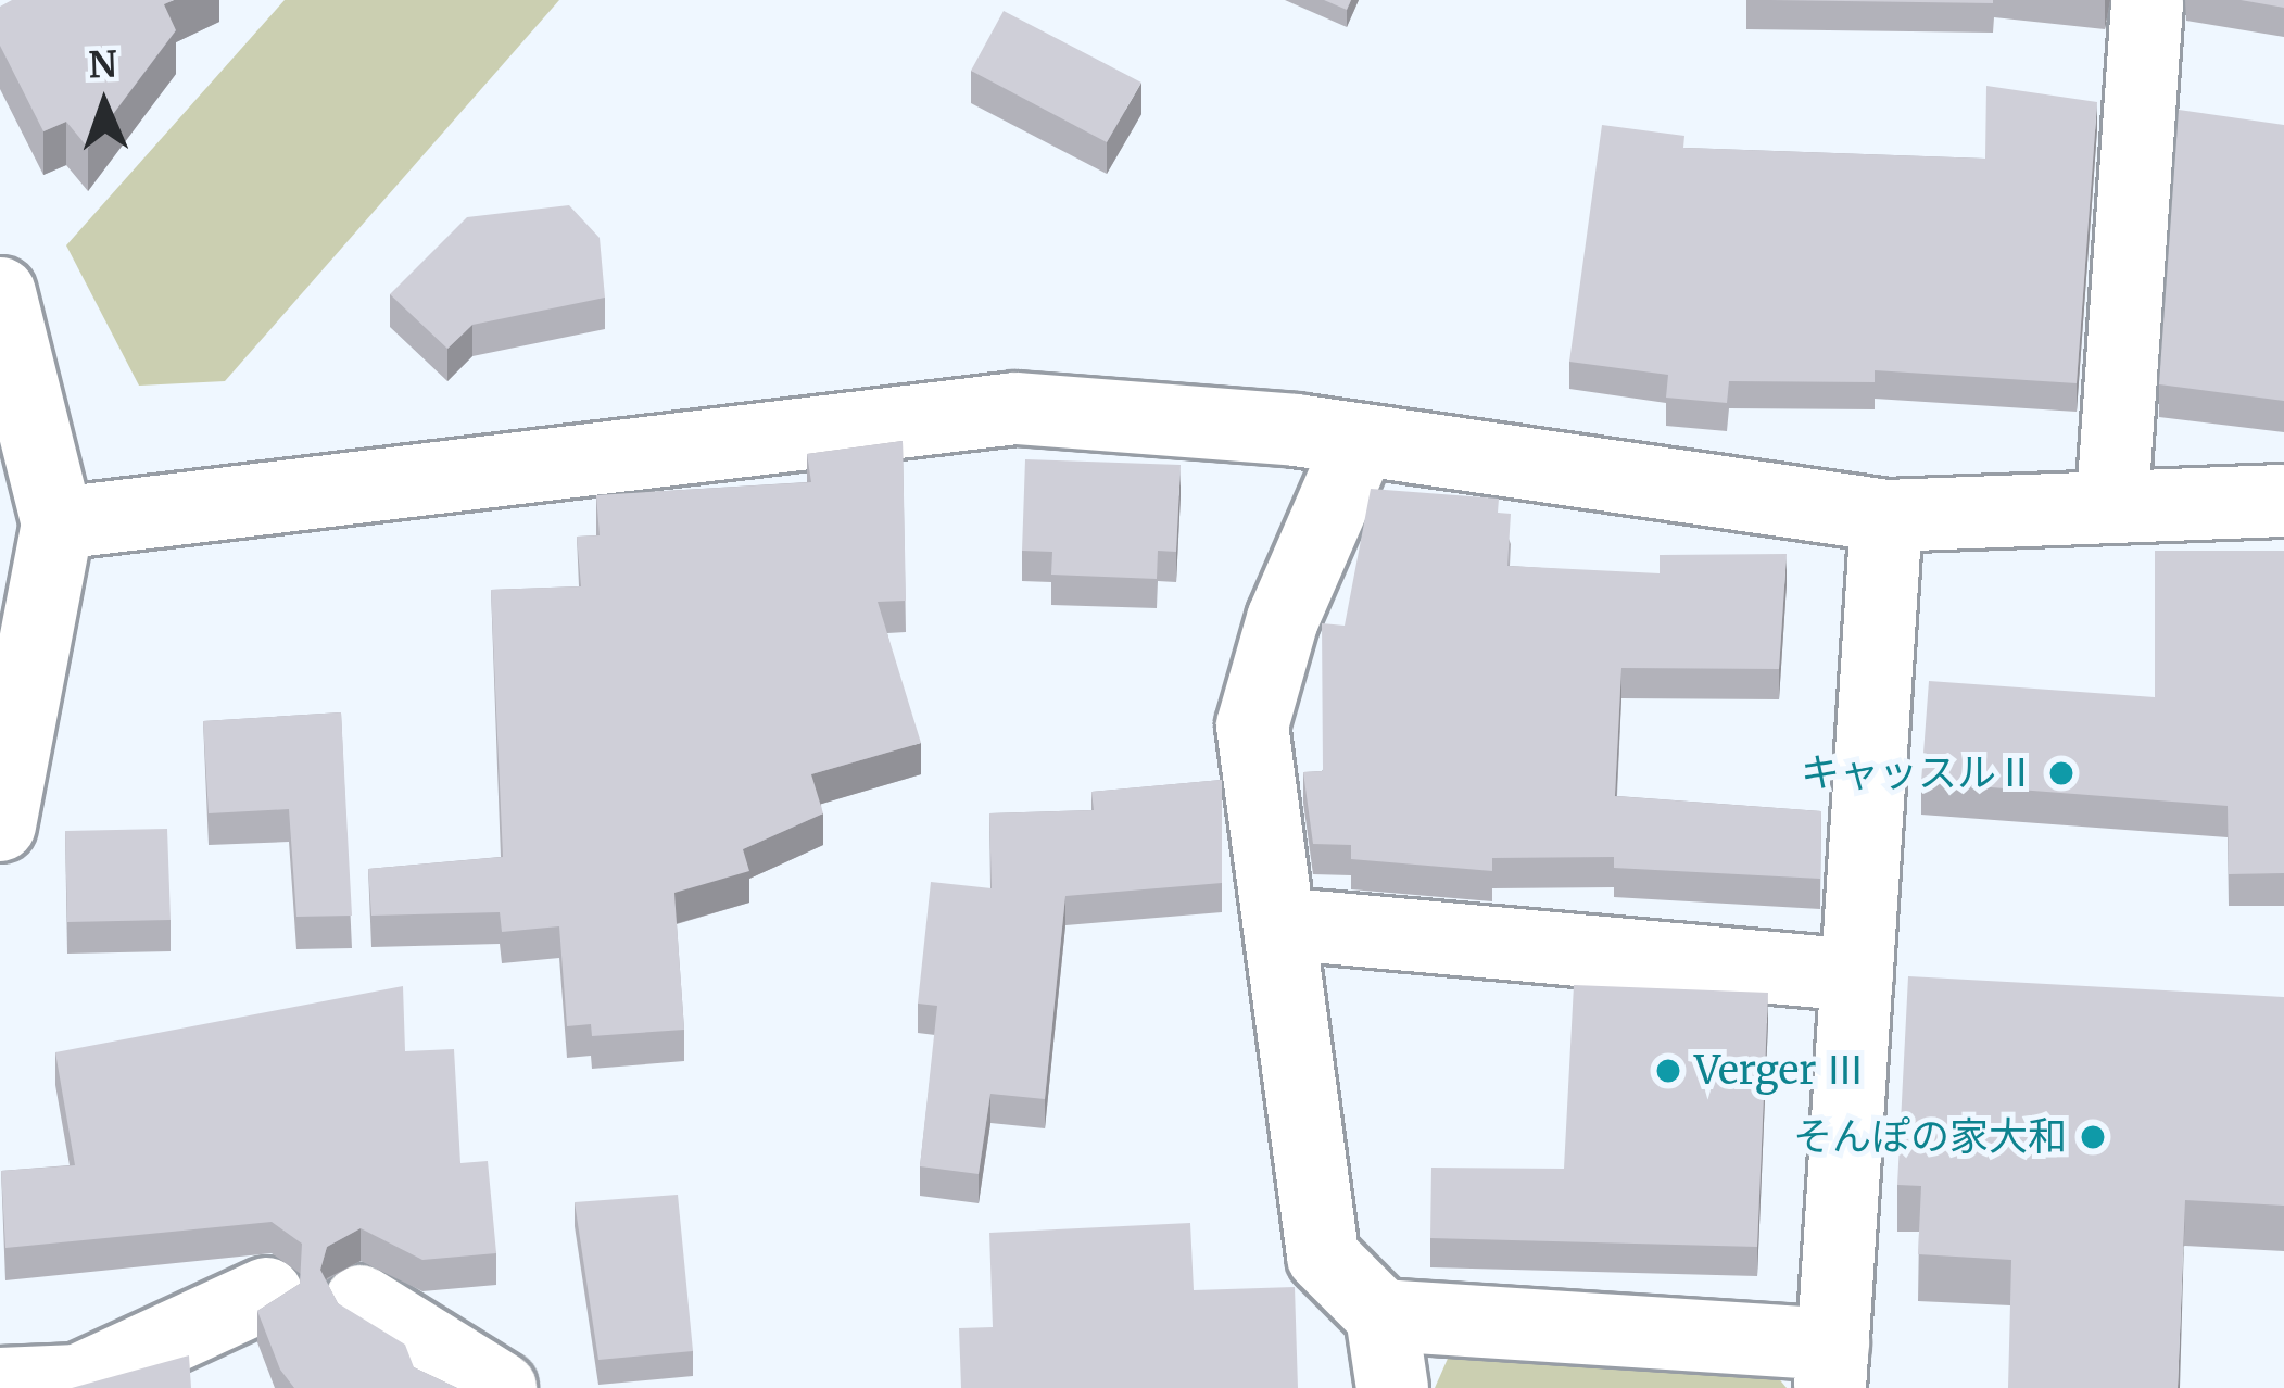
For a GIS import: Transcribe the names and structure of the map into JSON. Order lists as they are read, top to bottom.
{
  "places": ["キャッスルⅡ", "Verger Ⅲ", "そんぽの家大和"],
  "north": "top"
}
